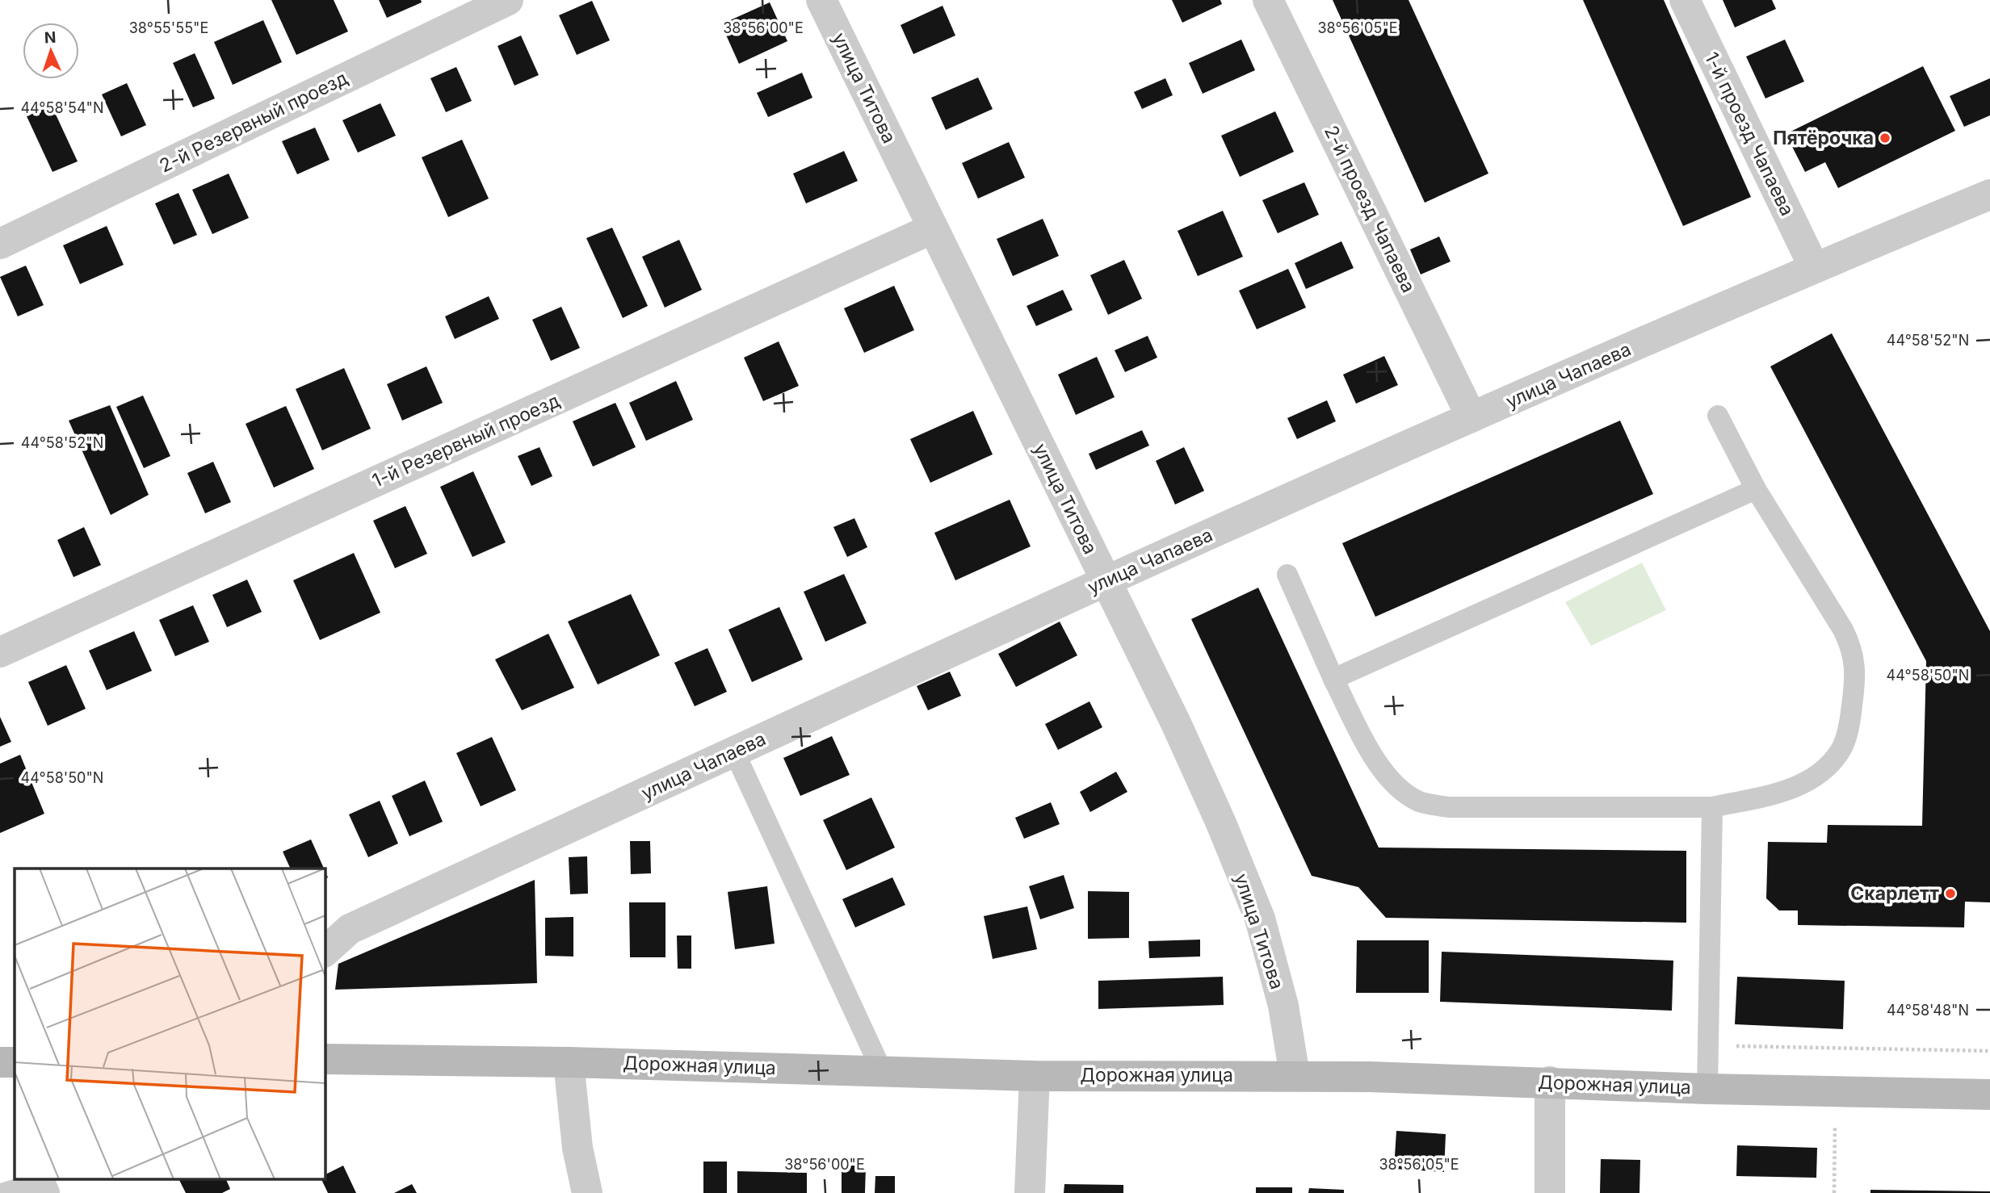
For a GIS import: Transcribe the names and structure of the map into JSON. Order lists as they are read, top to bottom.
{
  "streets": {
    "main road": ["Дорожная улица"],
    "street": [
      "улица Титова",
      "2-й Резервный проезд",
      "1-й проезд Чапаева",
      "2-й проезд Чапаева",
      "улица Чапаева",
      "1-й Резервный проезд"
    ]
  },
  "crossings": [
    ["улица Титова", "улица Чапаева"],
    ["улица Титова", "1-й Резервный проезд"],
    ["улица Титова", "Дорожная улица"],
    ["1-й проезд Чапаева", "улица Чапаева"],
    ["2-й проезд Чапаева", "улица Чапаева"]
  ],
  "places": ["Пятёрочка", "Скарлетт"],
  "north": "top",
  "coordinates": [
    "38°55'55\"E",
    "38°56'00\"E",
    "38°56'05\"E",
    "44°58'54\"N",
    "44°58'52\"N",
    "44°58'50\"N",
    "44°58'48\"N"
  ]
}
